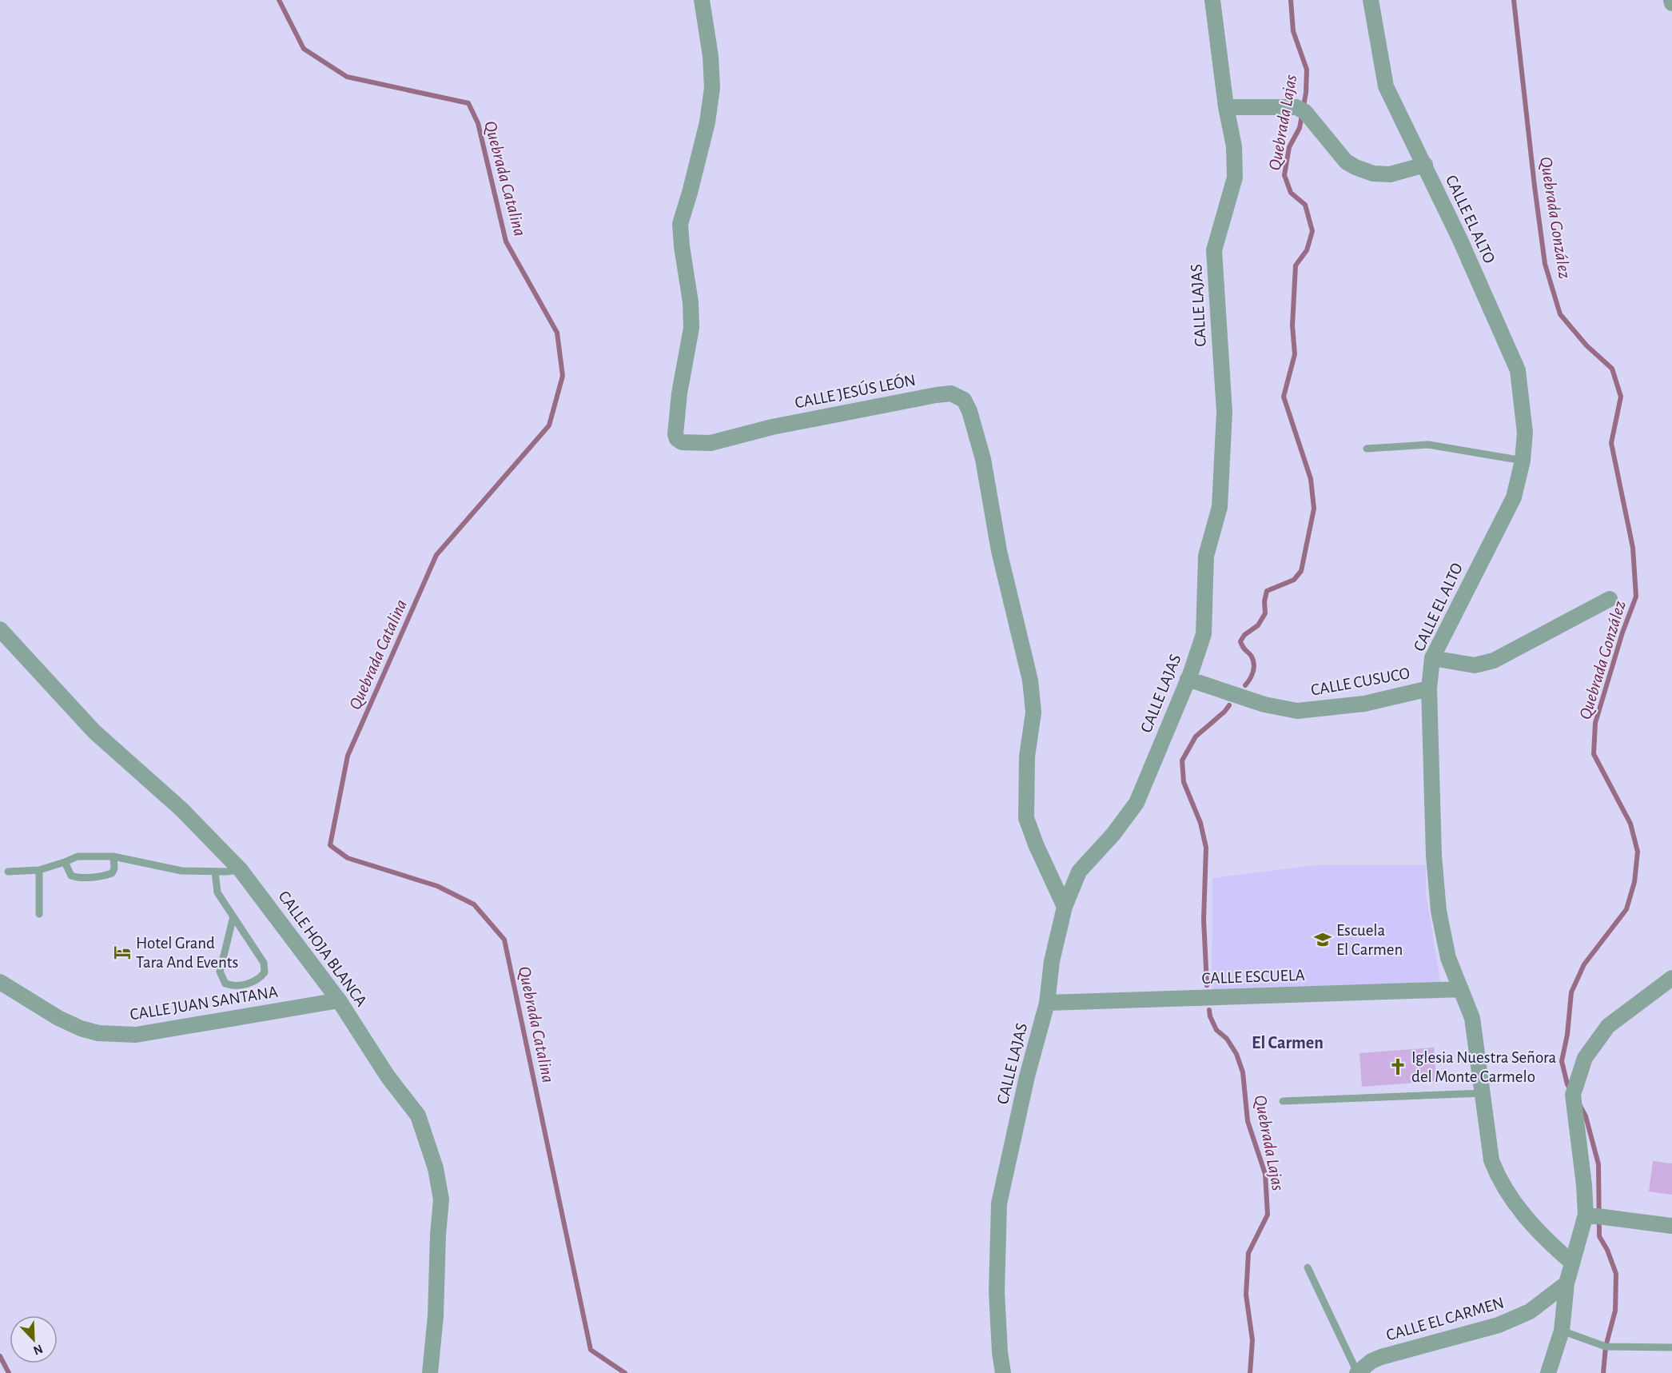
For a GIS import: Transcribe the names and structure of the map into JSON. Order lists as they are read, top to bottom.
{
  "streets": {
    "street": [
      "CALLE EL ALTO",
      "CALLE LAJAS",
      "CALLE JESÚS LEÓN",
      "CALLE CUSUCO",
      "CALLE HOJA BLANCA",
      "CALLE ESCUELA",
      "CALLE JUAN SANTANA",
      "CALLE EL CARMEN"
    ]
  },
  "crossings": [
    ["CALLE EL ALTO", "CALLE CUSUCO"],
    ["CALLE EL ALTO", "CALLE ESCUELA"],
    ["CALLE LAJAS", "CALLE JESÚS LEÓN"],
    ["CALLE LAJAS", "CALLE CUSUCO"],
    ["CALLE LAJAS", "CALLE ESCUELA"],
    ["CALLE HOJA BLANCA", "CALLE JUAN SANTANA"]
  ],
  "districts": ["El Carmen"],
  "water": ["Quebrada Lajas", "Quebrada Catalina", "Quebrada González"],
  "places": {
    "school or university": ["Escuela El Carmen"],
    "hotel": ["Hotel Grand Tara And Events"],
    "church": ["Iglesia Nuestra Señora del Monte Carmelo"]
  },
  "north": "bottom right"
}
